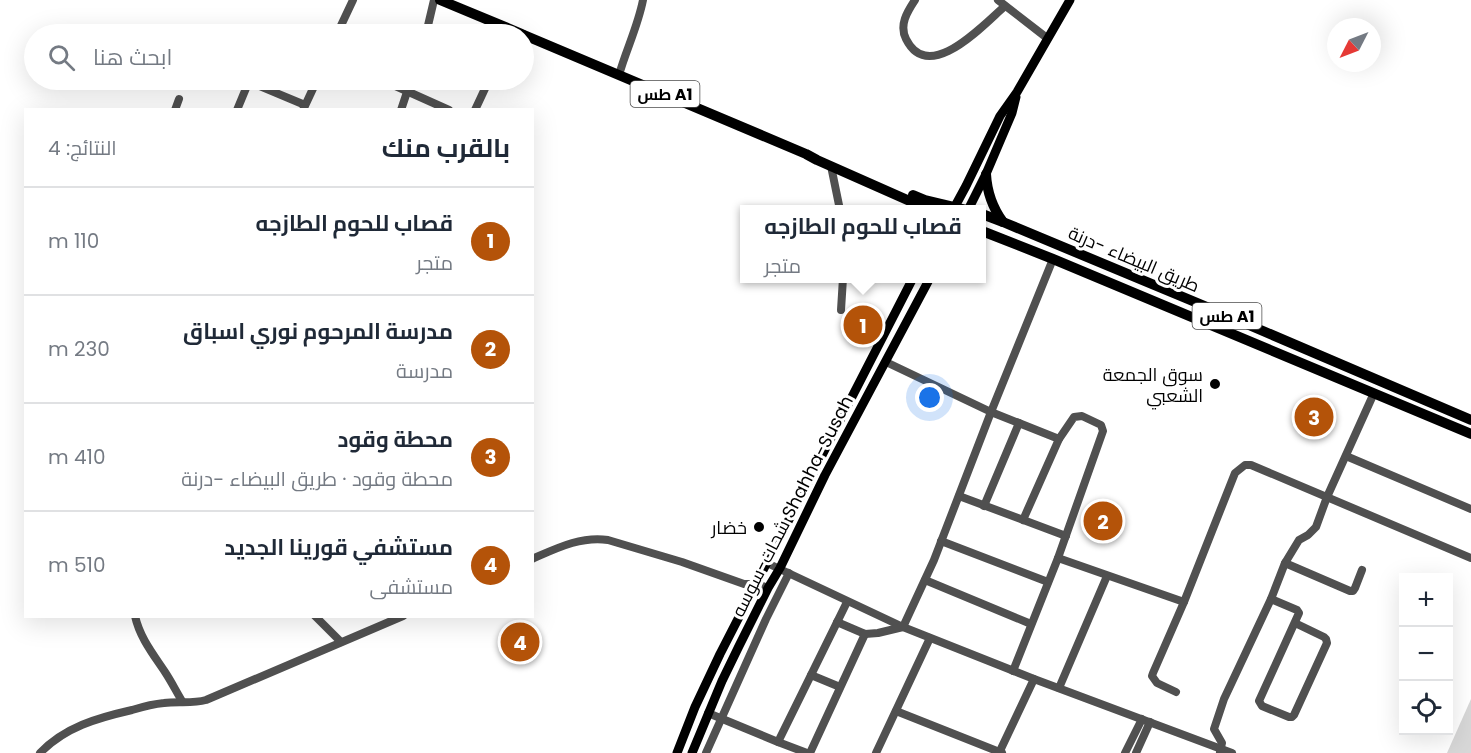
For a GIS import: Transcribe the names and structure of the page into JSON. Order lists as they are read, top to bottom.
{
  "streets": {
    "highway": ["طس A1", "طريق البيضاء -درنة"],
    "main road": ["شحات-سوسه Shahha-Susah"]
  },
  "places": ["سوق الجمعة الشعبي", "خضار"],
  "north": "bottom left",
  "page": {
    "search": "ابحث هنا",
    "heading": ["بالقرب منك", "النتائج: 4"],
    "list": [
      {
        "mark": "1",
        "name": "قصاب للحوم الطازجه",
        "note": "متجر",
        "value": "110 m"
      },
      {
        "mark": "2",
        "name": "مدرسة المرحوم نوري اسباق",
        "note": "مدرسة",
        "value": "230 m"
      },
      {
        "mark": "3",
        "name": "محطة وقود",
        "note": "محطة وقود · طريق البيضاء -درنة",
        "value": "410 m"
      },
      {
        "mark": "4",
        "name": "مستشفي قورينا الجديد",
        "note": "مستشفى",
        "value": "510 m"
      }
    ],
    "popup": ["قصاب للحوم الطازجه", "متجر"],
    "pins": [
      "1",
      "3",
      "2",
      "4"
    ],
    "map_buttons": ["+", "−"]
  }
}
